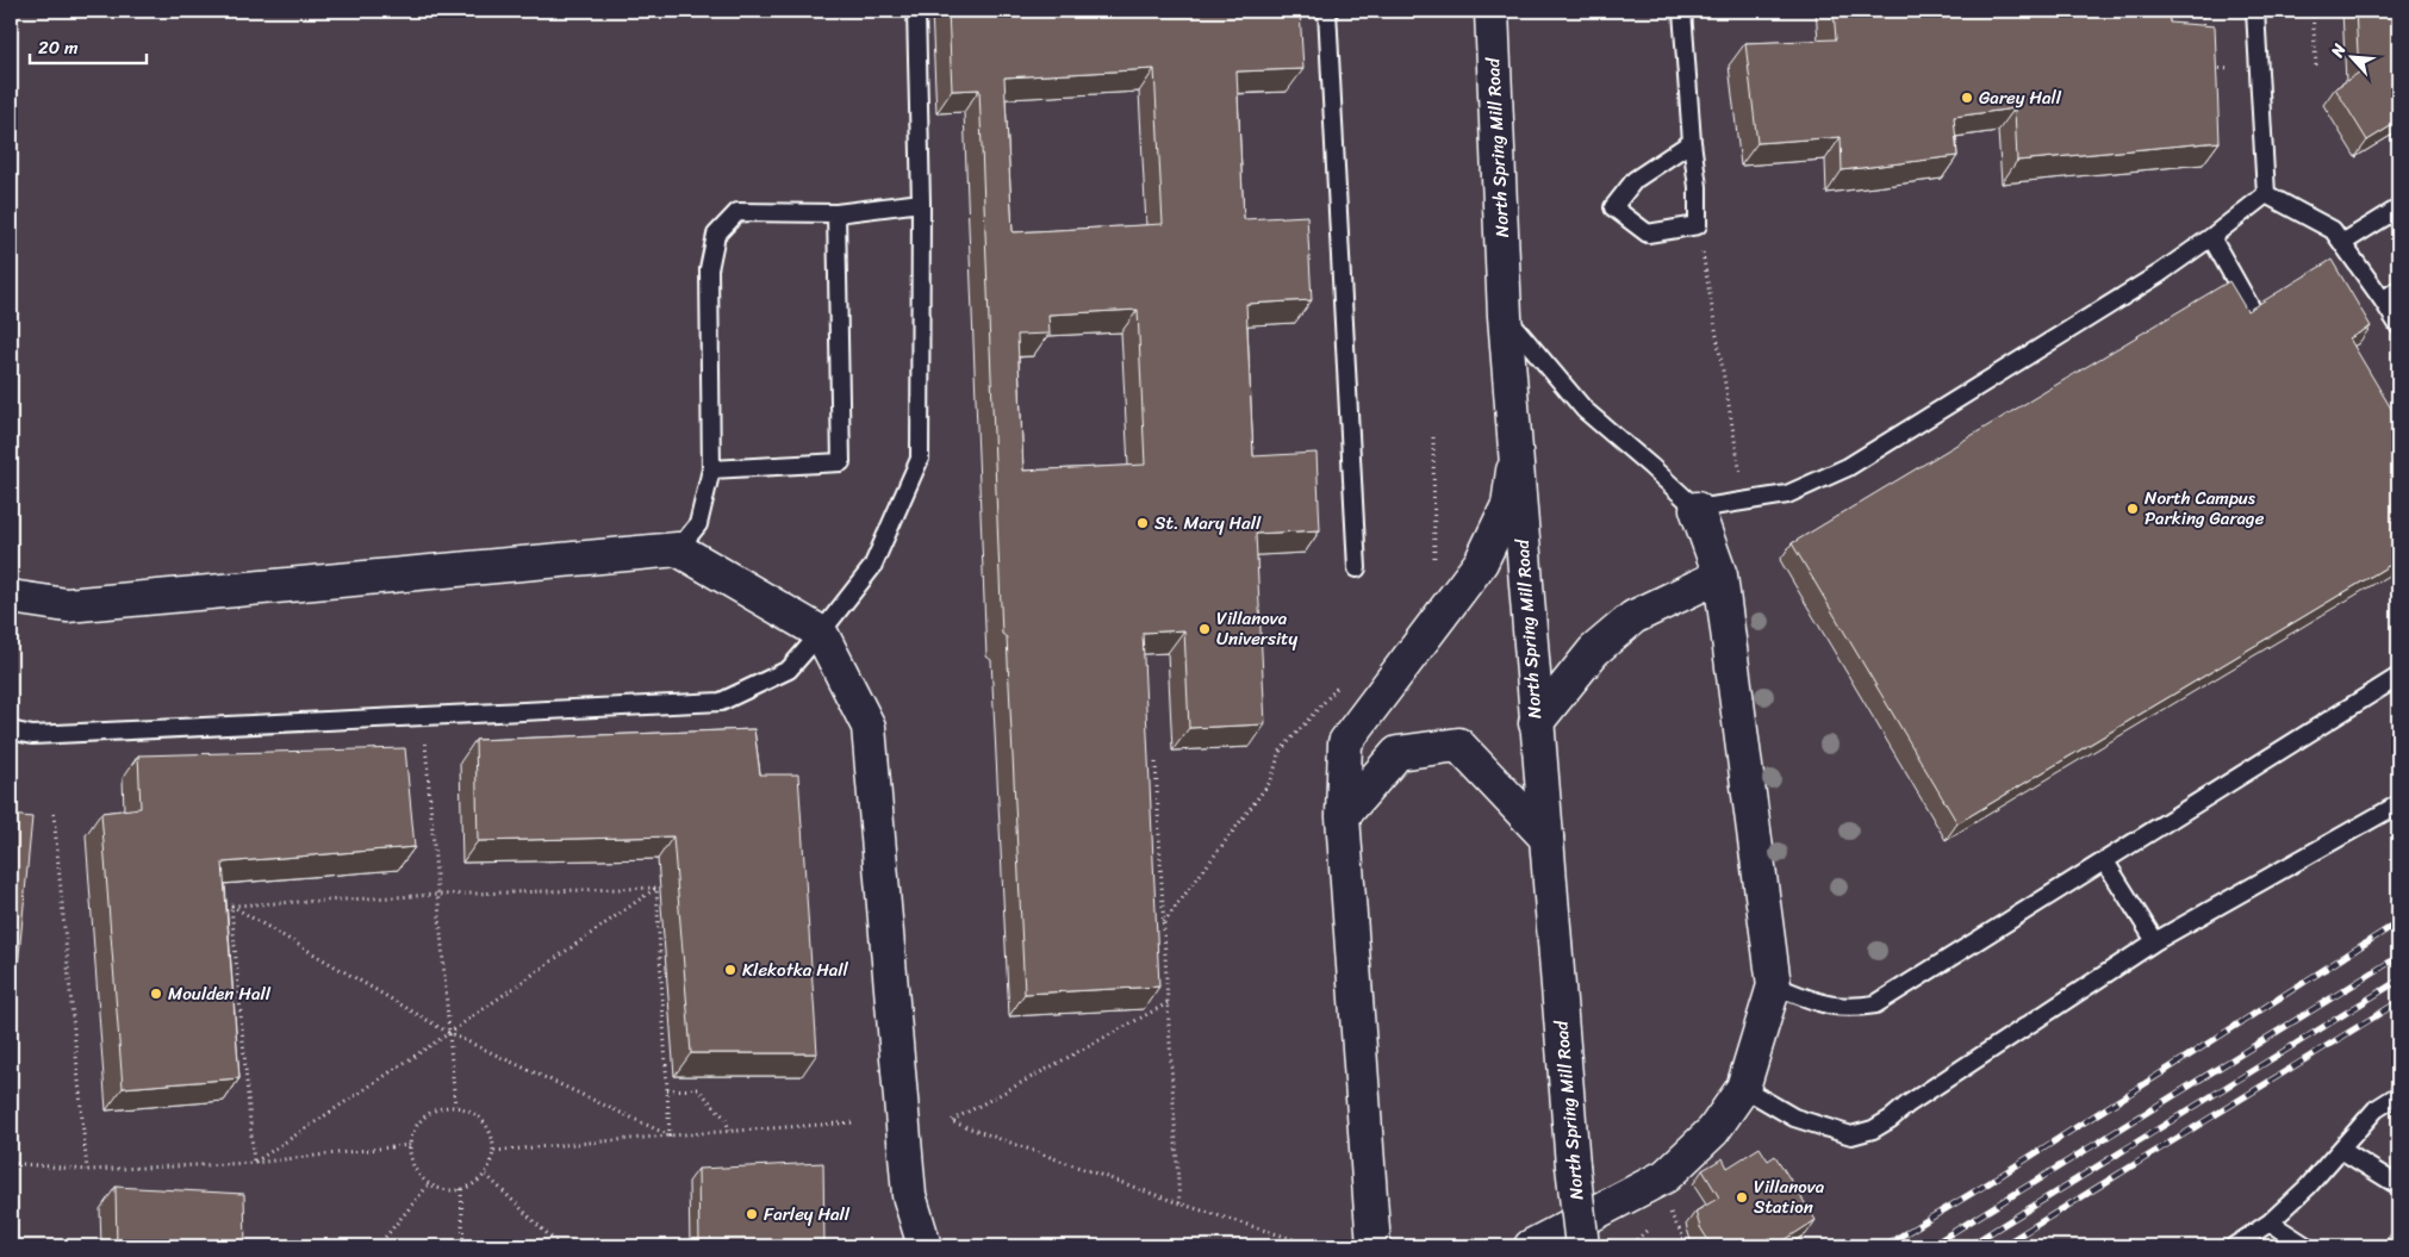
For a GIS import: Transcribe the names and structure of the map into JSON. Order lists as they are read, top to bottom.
{
  "streets": {
    "street": ["North Spring Mill Road"]
  },
  "places": [
    "Garey Hall",
    "North Campus Parking Garage",
    "St. Mary Hall",
    "Villanova University",
    "Klekotka Hall",
    "Moulden Hall",
    "Villanova Station",
    "Farley Hall"
  ],
  "scale_bar": "20 m",
  "north": "top left"
}
